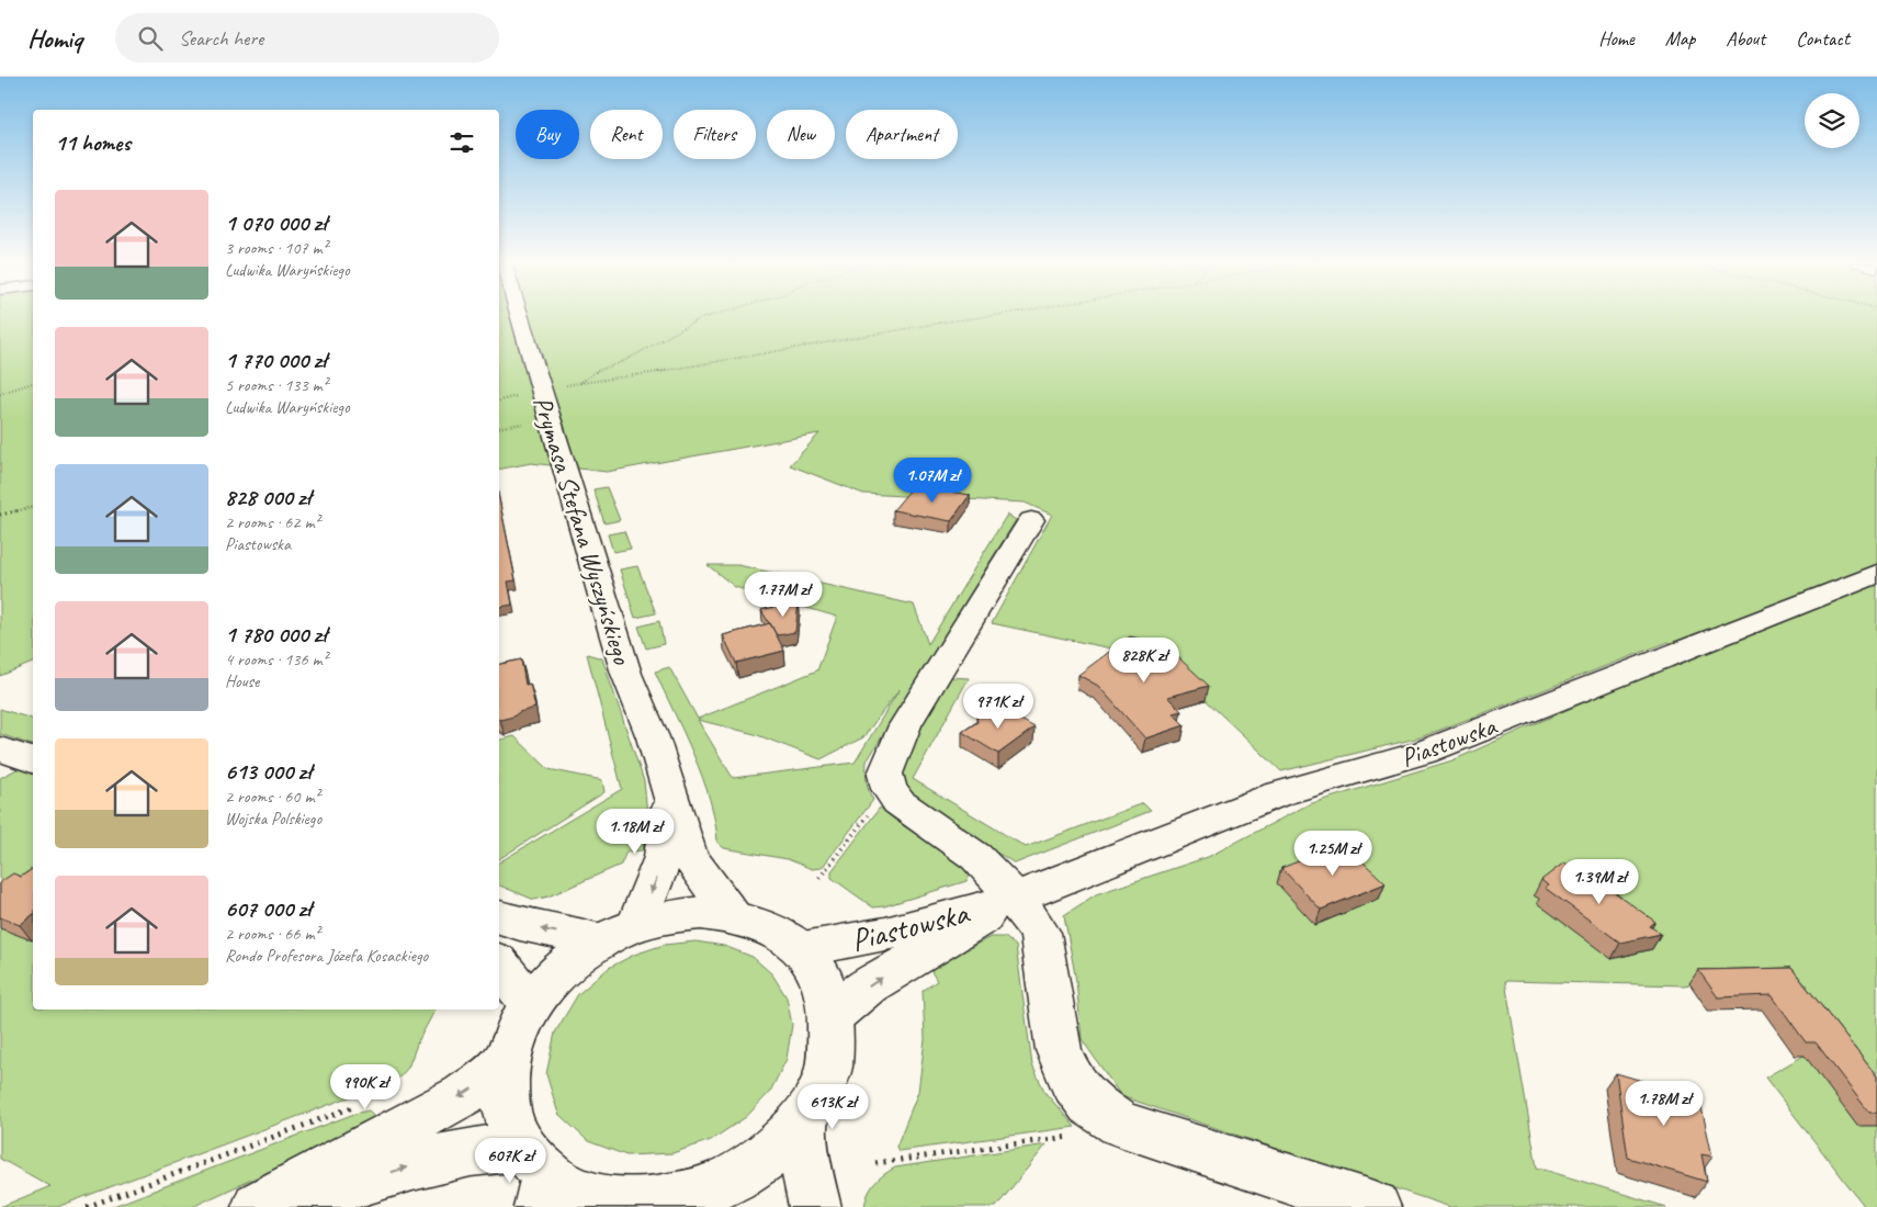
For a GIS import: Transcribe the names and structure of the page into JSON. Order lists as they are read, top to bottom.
{
  "streets": {
    "street": ["Prymasa Stefana Wyszyńskiego", "Piastowska"]
  },
  "page": {
    "header": "Homiq",
    "search": "Search here",
    "nav": [
      "Home",
      "Map",
      "About",
      "Contact"
    ],
    "chip": [
      "Buy",
      "Rent",
      "Filters",
      "New",
      "Apartment"
    ],
    "heading": "11 homes",
    "list": [
      {
        "name": "1 070 000 zł",
        "note": "3 rooms · 107 m² · Ludwika Waryńskiego"
      },
      {
        "name": "1 770 000 zł",
        "note": "5 rooms · 133 m² · Ludwika Waryńskiego"
      },
      {
        "name": "828 000 zł",
        "note": "2 rooms · 62 m² · Piastowska"
      },
      {
        "name": "1 780 000 zł",
        "note": "4 rooms · 136 m² · House"
      },
      {
        "name": "613 000 zł",
        "note": "2 rooms · 60 m² · Wojska Polskiego"
      },
      {
        "name": "607 000 zł",
        "note": "2 rooms · 66 m² · Rondo Profesora Józefa Kosackiego"
      }
    ],
    "price": [
      "1.07M zł",
      "1.77M zł",
      "828K zł",
      "971K zł",
      "1.18M zł",
      "1.25M zł",
      "1.39M zł",
      "990K zł",
      "1.78M zł",
      "613K zł",
      "607K zł"
    ]
  }
}
